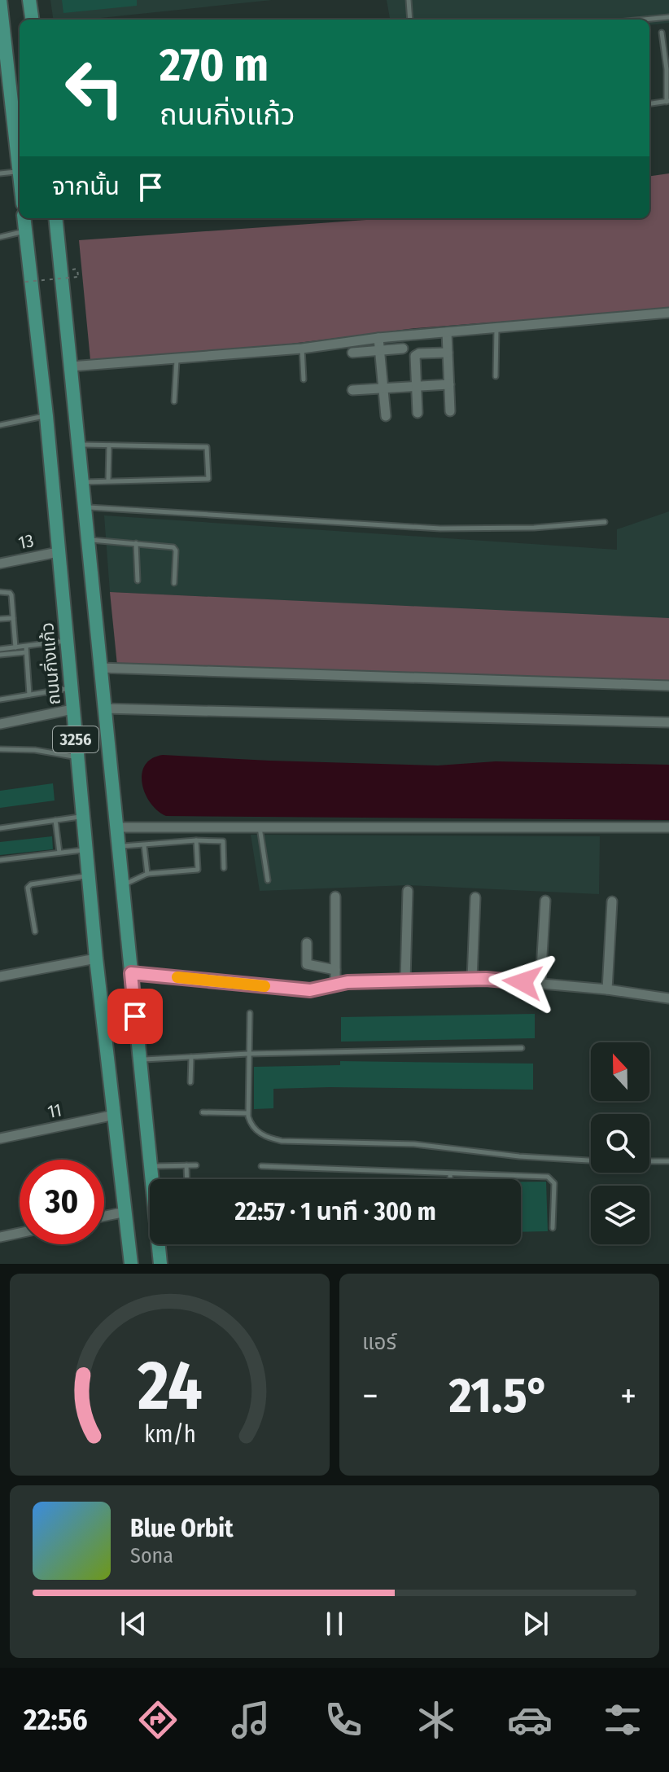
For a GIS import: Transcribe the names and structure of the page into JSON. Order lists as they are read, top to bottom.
{
  "streets": {
    "main road": ["ถนนกิ่งแก้ว", "3256"],
    "street": ["13", "11"]
  },
  "crossings": [
    ["13", "ถนนกิ่งแก้ว"],
    ["ถนนกิ่งแก้ว", "11"]
  ],
  "north": "top",
  "page": {
    "turn": ["270 m", "ถนนกิ่งแก้ว"],
    "then": "จากนั้น",
    "limit": "30",
    "trip": "22:57 · 1 นาที · 300 m",
    "tile": "แอร์",
    "heat": ["−", "21.5°", "+"],
    "song": ["Blue Orbit", "Sona"],
    "tabs": "22:56",
    "gauge": ["24", "km/h"]
  }
}
